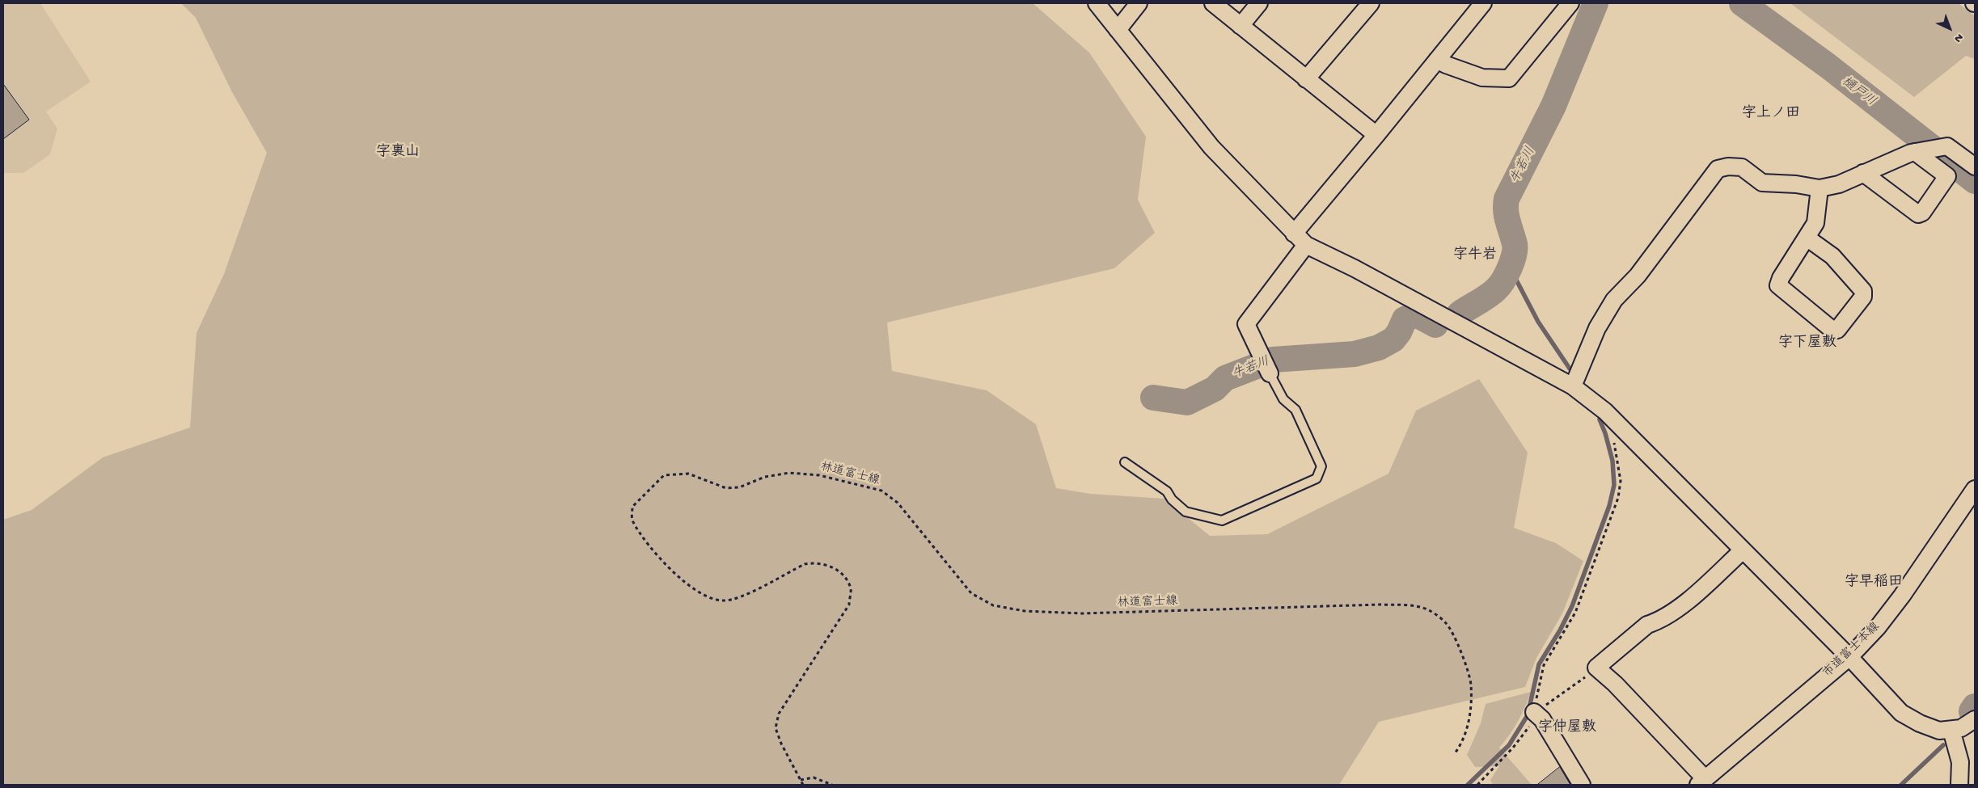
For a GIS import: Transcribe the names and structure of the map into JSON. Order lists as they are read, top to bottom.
{
  "streets": {
    "street": ["市道富士本線"],
    "path": ["林道富士線"]
  },
  "districts": [
    "字上ノ田",
    "字裏山",
    "字牛岩",
    "字下屋敷",
    "字早稲田",
    "字仲屋敷"
  ],
  "water": ["樋戸川", "牛若川"],
  "north": "bottom right"
}
